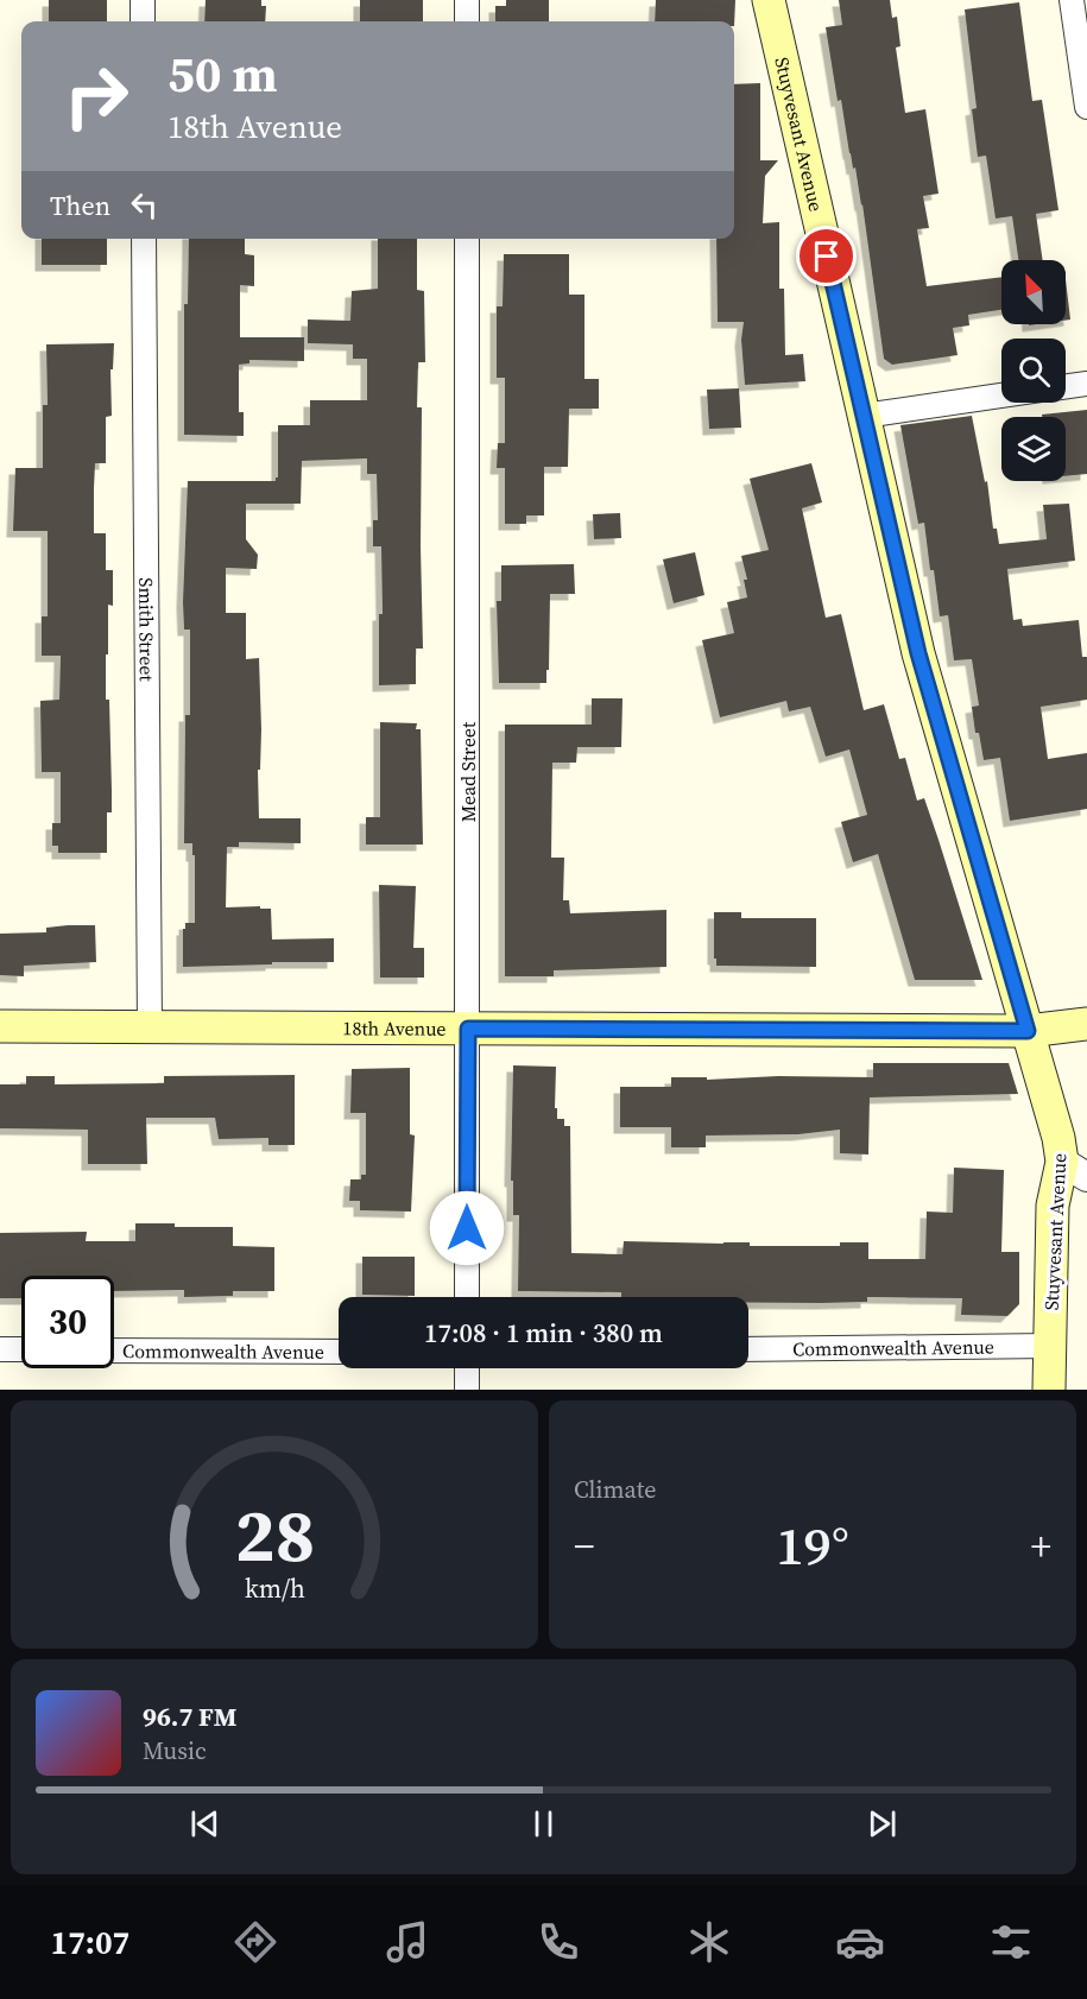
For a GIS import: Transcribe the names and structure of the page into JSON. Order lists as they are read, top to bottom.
{
  "streets": {
    "main road": ["Stuyvesant Avenue", "18th Avenue"],
    "street": ["Smith Street", "Mead Street", "Commonwealth Avenue"]
  },
  "crossings": [
    ["Stuyvesant Avenue", "18th Avenue"],
    ["Stuyvesant Avenue", "Commonwealth Avenue"],
    ["Smith Street", "18th Avenue"],
    ["Mead Street", "18th Avenue"]
  ],
  "north": "top left",
  "page": {
    "turn": ["50 m", "18th Avenue"],
    "then": "Then",
    "limit": "30",
    "trip": "17:08 · 1 min · 380 m",
    "tile": "Climate",
    "heat": ["−", "19°", "+"],
    "song": ["96.7 FM", "Music"],
    "tabs": "17:07",
    "gauge": ["28", "km/h"]
  }
}
